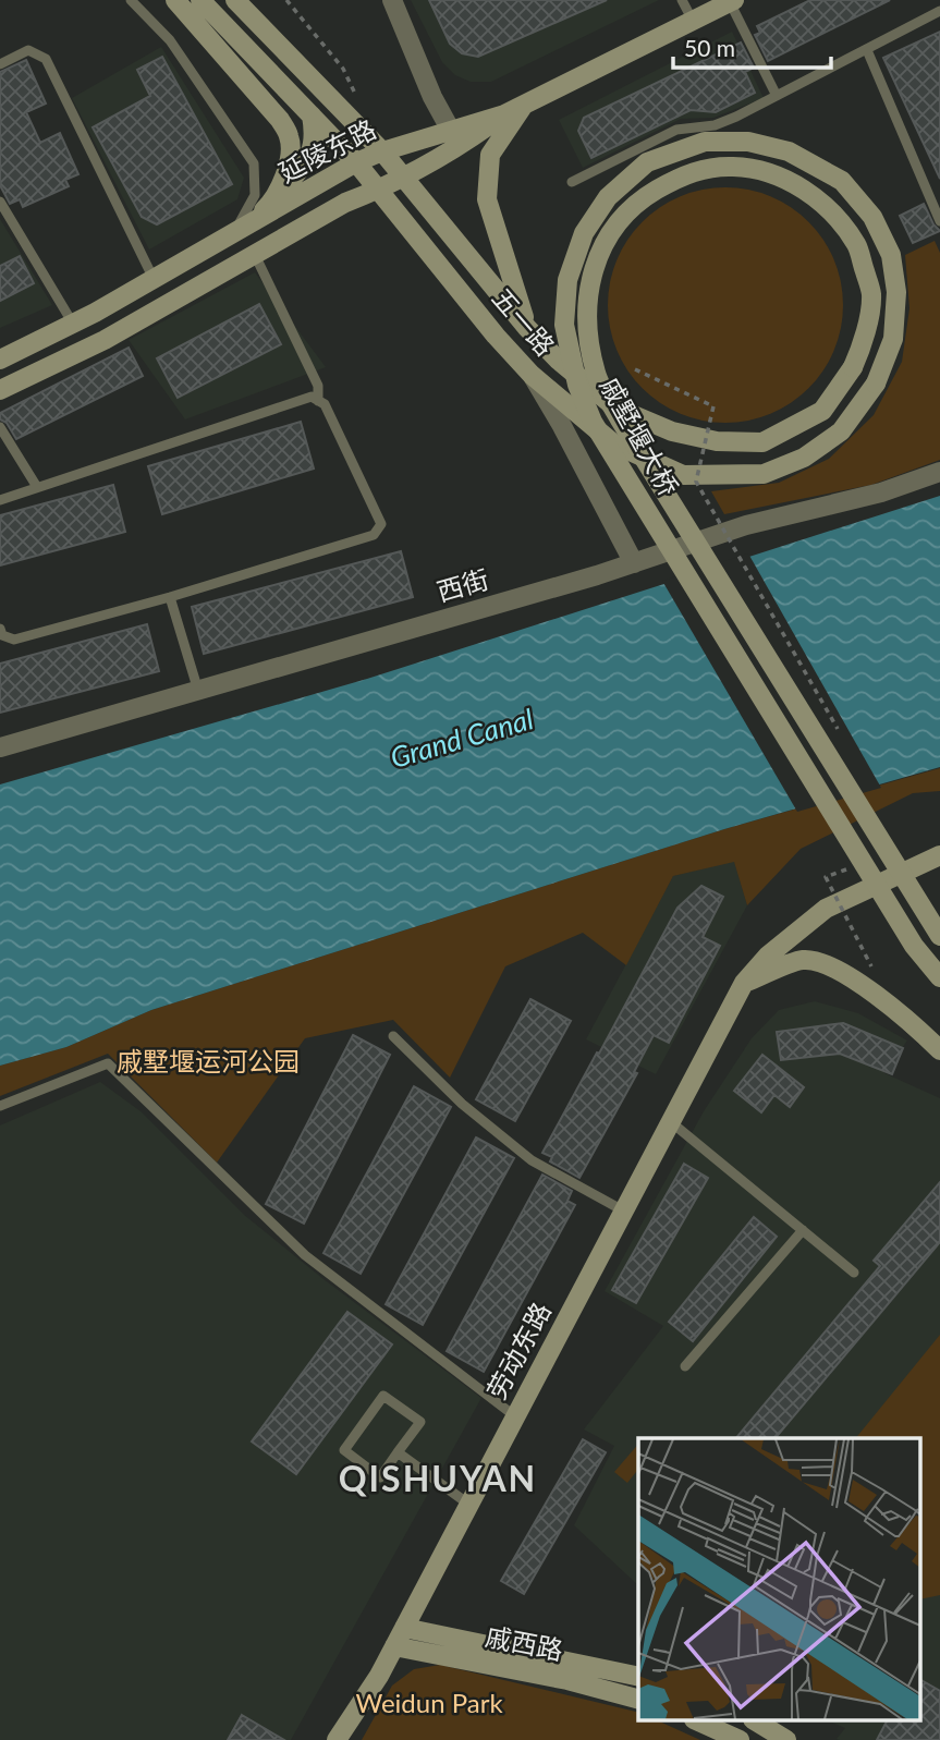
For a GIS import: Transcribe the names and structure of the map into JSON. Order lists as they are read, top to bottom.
{
  "streets": {
    "main road": [
      "延陵东路",
      "五一路",
      "戚墅堰大桥",
      "劳动东路",
      "戚西路"
    ],
    "street": ["西街"]
  },
  "crossings": [
    ["延陵东路", "五一路"],
    ["五一路", "戚墅堰大桥"],
    ["劳动东路", "戚西路"]
  ],
  "districts": ["QISHUYAN"],
  "water": ["Grand Canal"],
  "parks": ["戚墅堰运河公园", "Weidun Park"],
  "scale_bar": "50 m"
}
